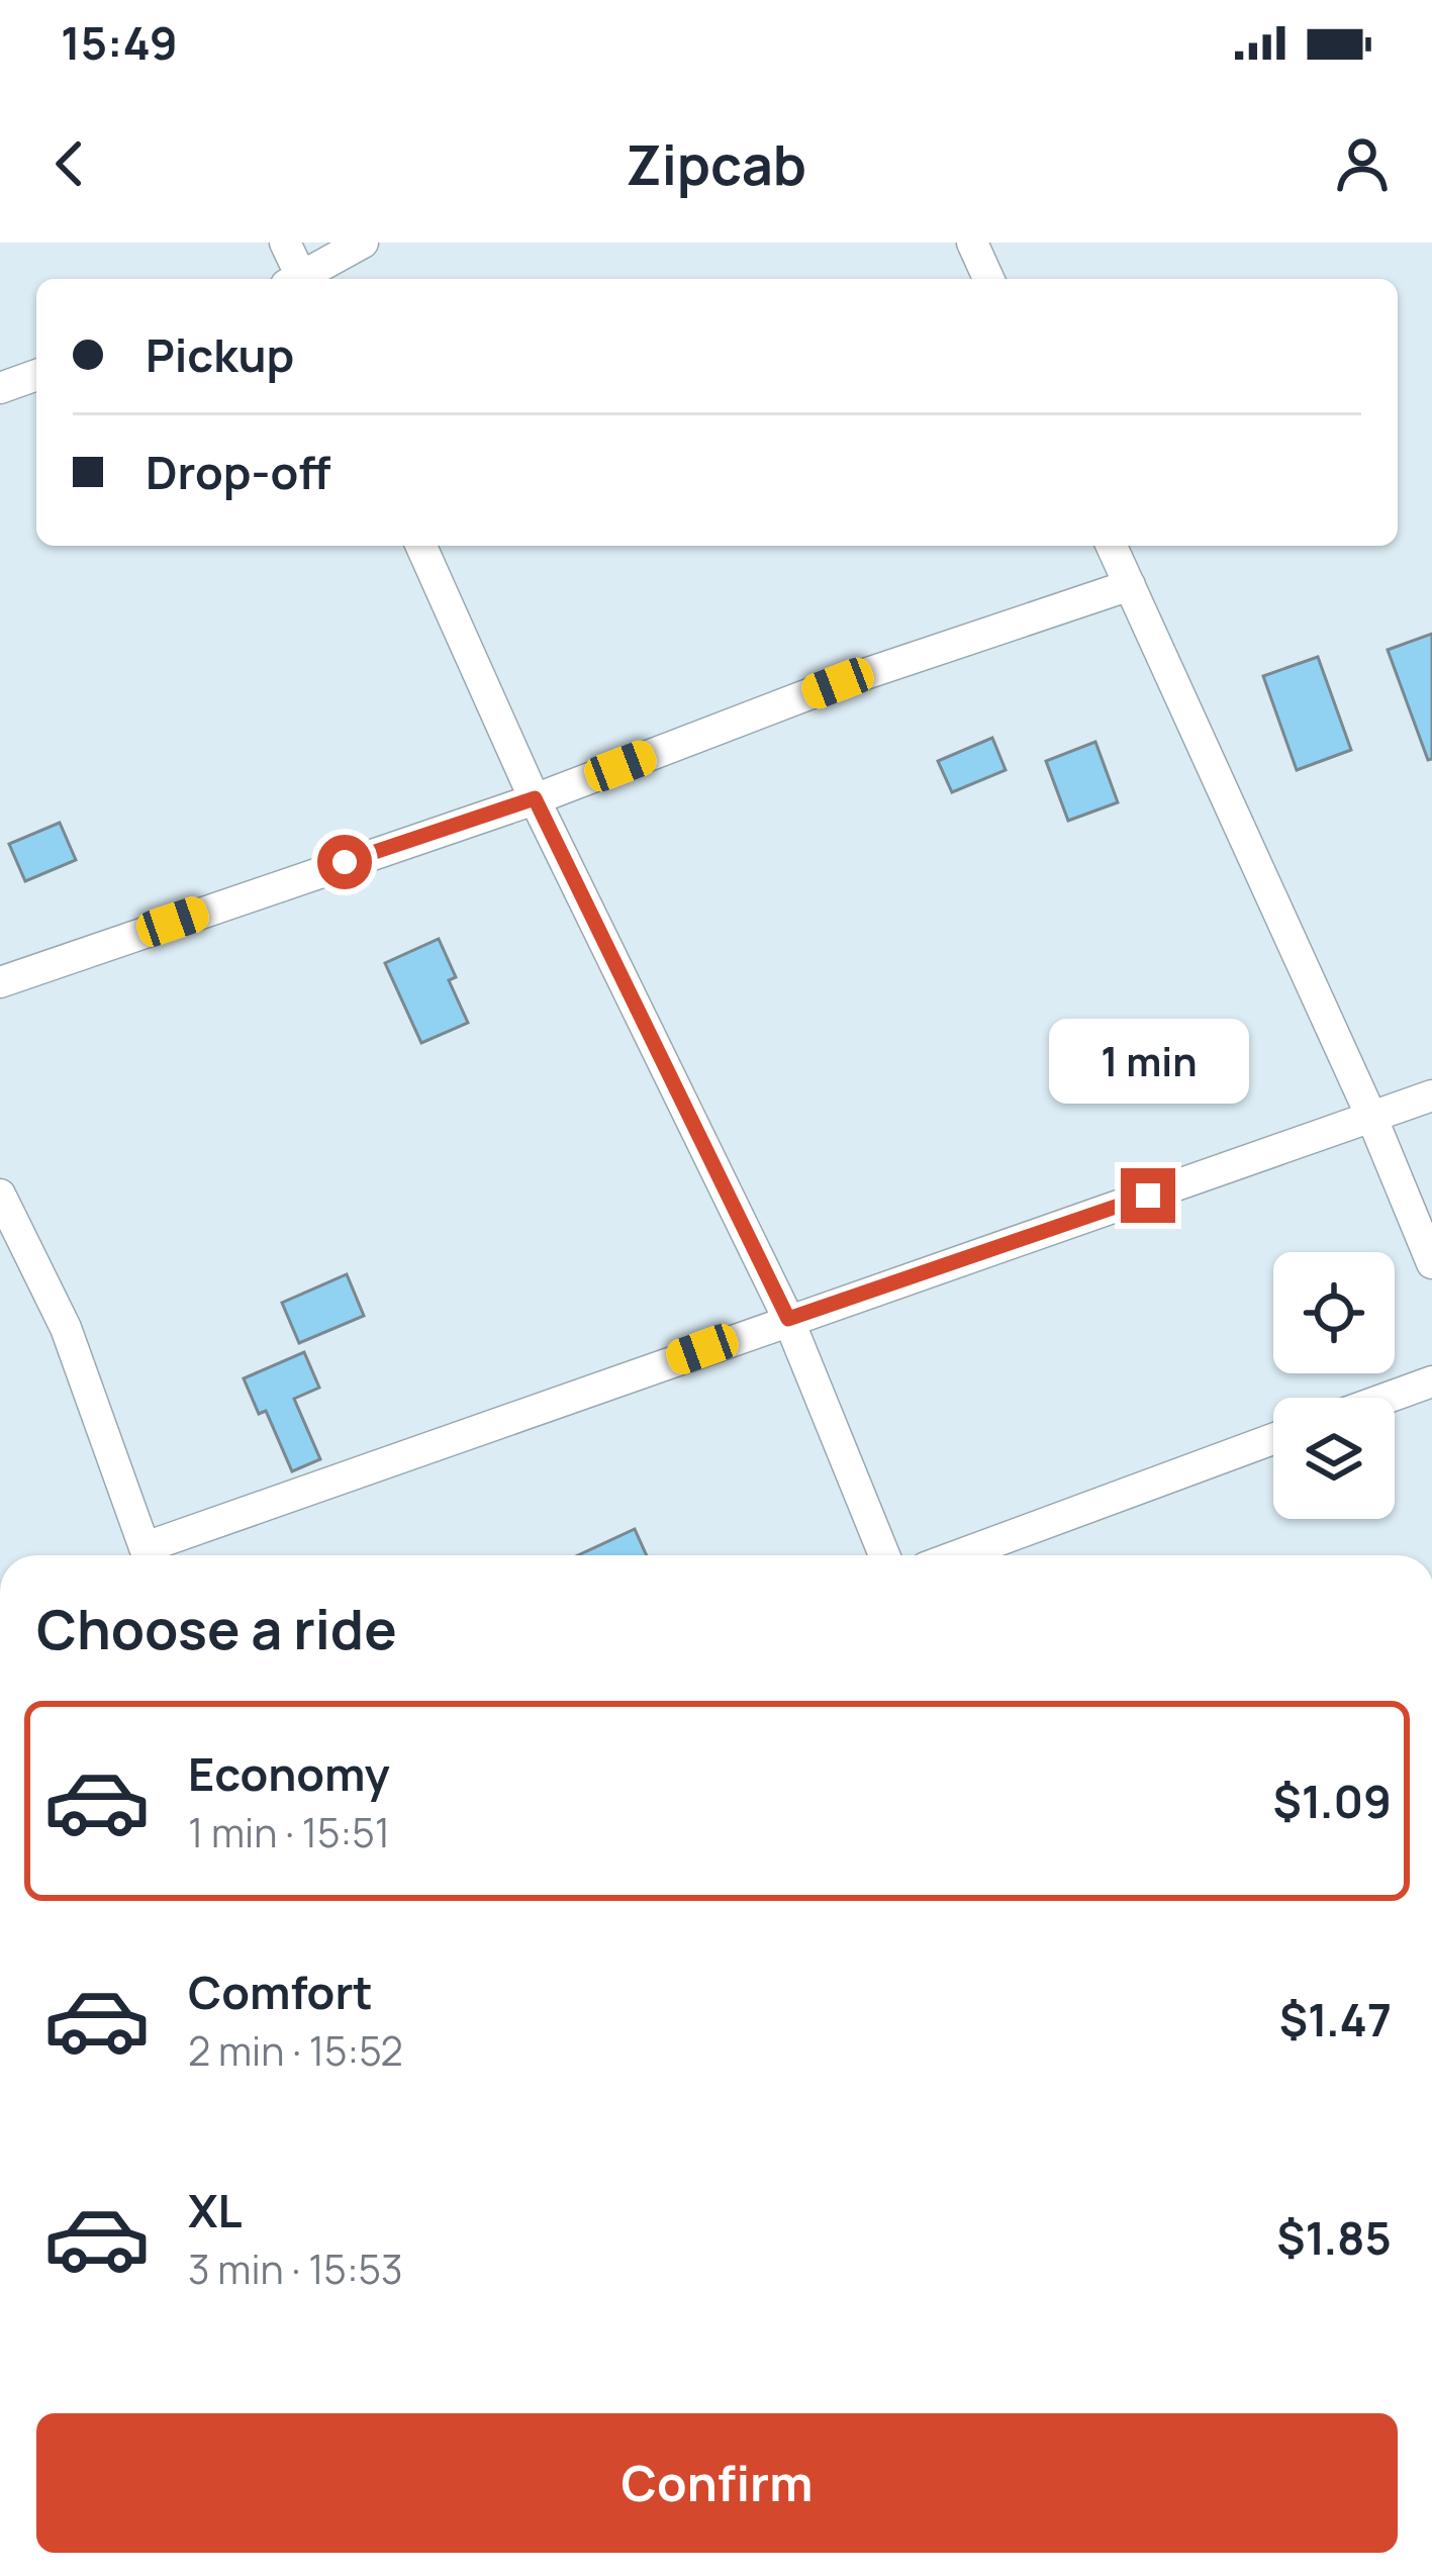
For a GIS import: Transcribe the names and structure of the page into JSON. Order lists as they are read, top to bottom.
{
  "page": {
    "status": "15:49",
    "header": "Zipcab",
    "banner": ["Pickup", "Drop-off"],
    "bubble": "1 min",
    "heading": "Choose a ride",
    "list": [
      {
        "name": "Economy",
        "note": "1 min · 15:51",
        "value": "$1.09"
      },
      {
        "name": "Comfort",
        "note": "2 min · 15:52",
        "value": "$1.47"
      },
      {
        "name": "XL",
        "note": "3 min · 15:53",
        "value": "$1.85"
      }
    ],
    "buttons": "Confirm"
  }
}
